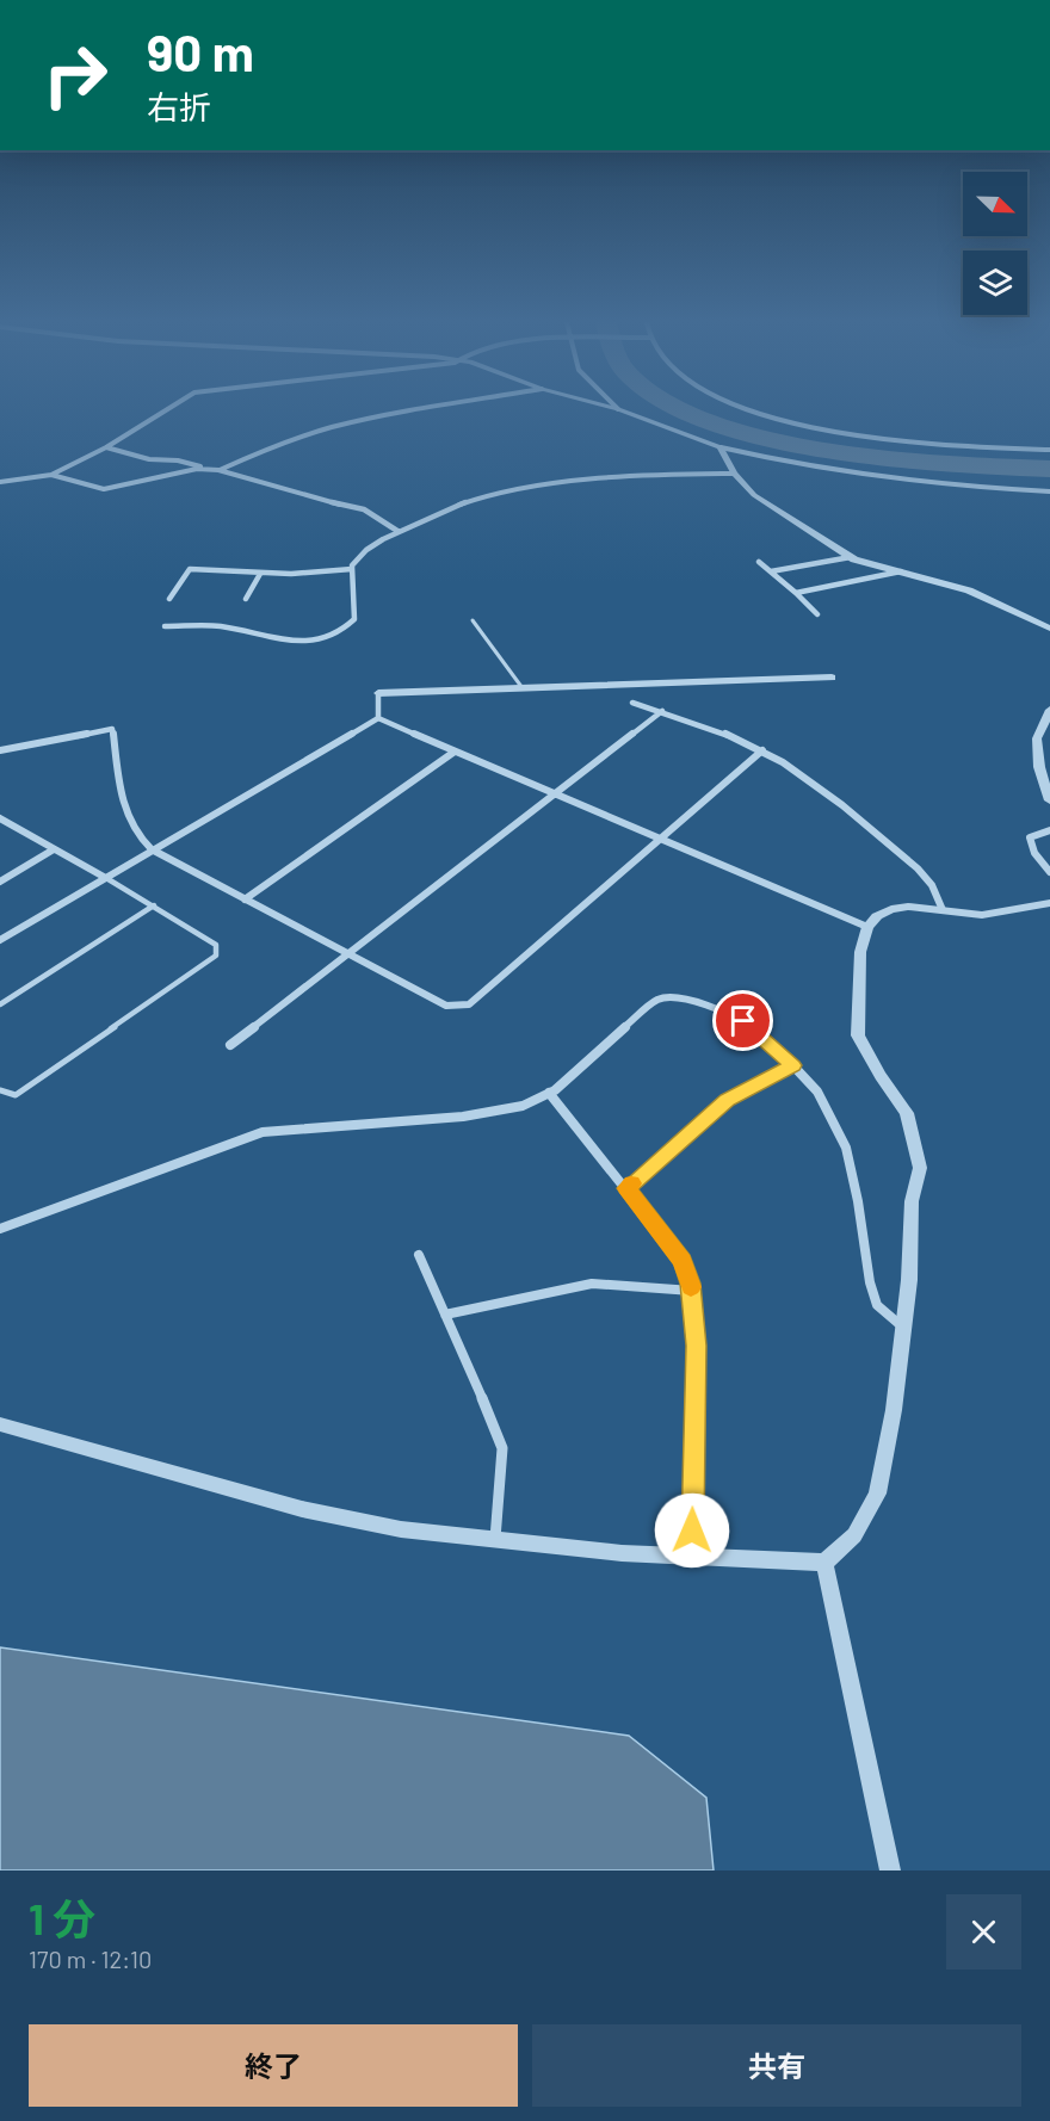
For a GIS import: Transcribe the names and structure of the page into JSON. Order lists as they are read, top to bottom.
{
  "north": "bottom right",
  "page": {
    "turn": ["90 m", "右折"],
    "heading": ["1 分", "170 m · 12:10"],
    "buttons": ["終了", "共有"]
  }
}
